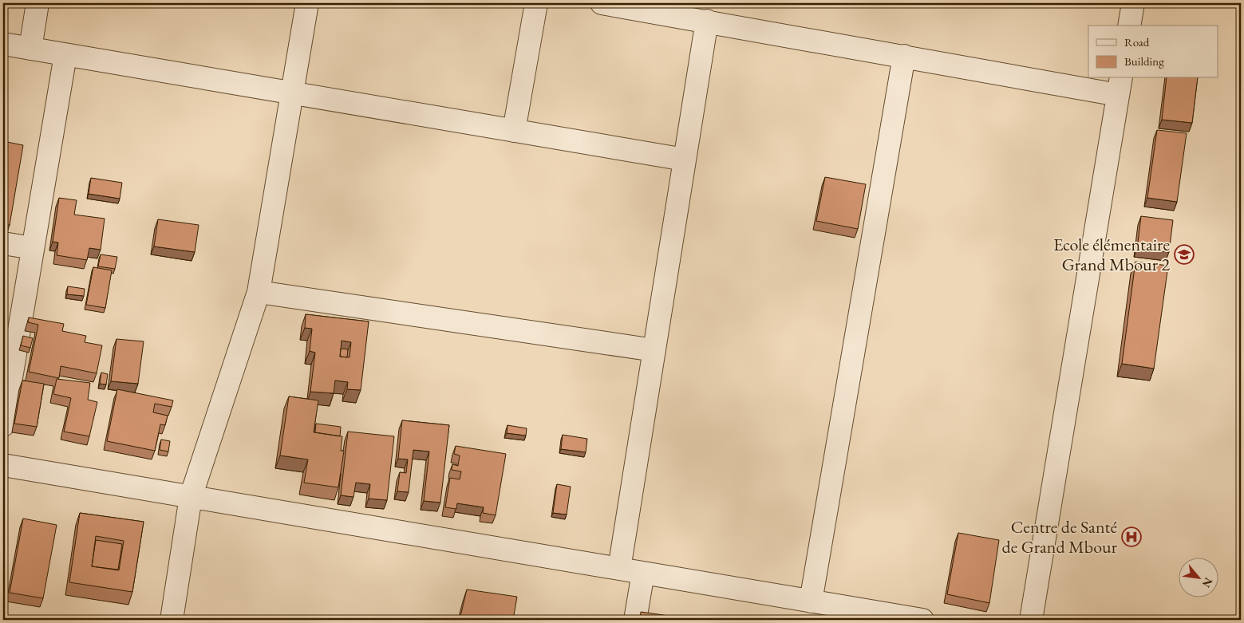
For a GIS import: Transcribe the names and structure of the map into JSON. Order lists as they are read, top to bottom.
{
  "places": {
    "school or university": ["Ecole élémentaire Grand Mbour 2"],
    "hospital": ["Centre de Santé de Grand Mbour"]
  },
  "legend": ["Road", "Building"],
  "north": "bottom right"
}
